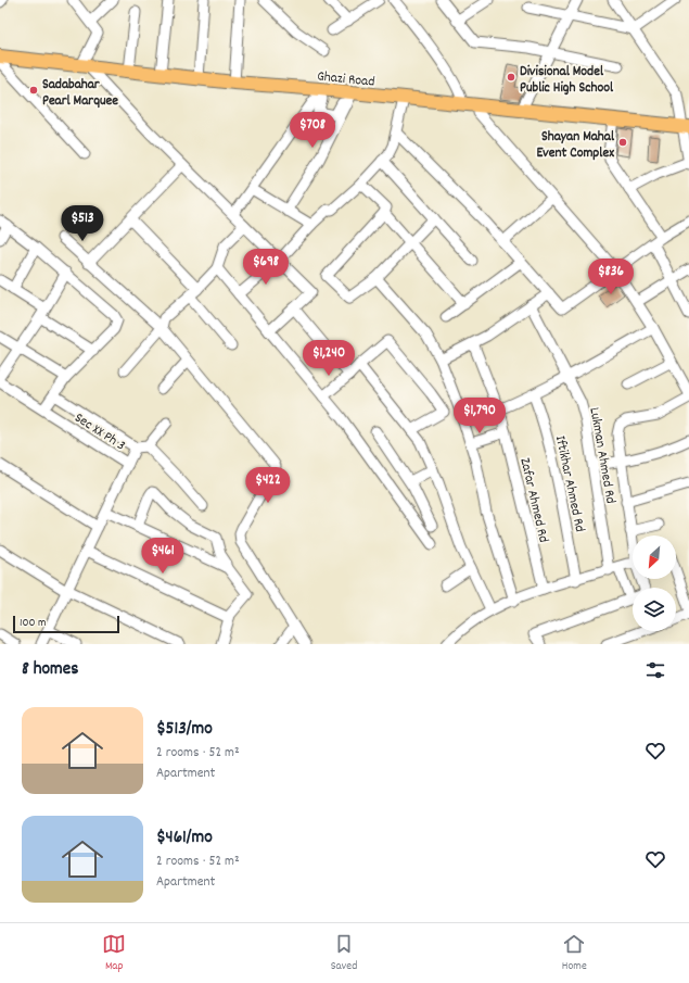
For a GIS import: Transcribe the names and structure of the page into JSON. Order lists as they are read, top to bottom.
{
  "streets": {
    "main road": ["Ghazi Road"],
    "street": [
      "Sec XX Ph 3",
      "Lukman Ahmed Rd",
      "Iftikhar Ahmed Rd",
      "Zafar Ahmed Rd"
    ]
  },
  "places": ["Divisional Model Public High School", "Sadabahar Pearl Marquee", "Shayan Mahal Event Complex"],
  "scale_bar": "100 m",
  "north": "bottom left",
  "page": {
    "price": [
      "$708",
      "$513",
      "$698",
      "$836",
      "$1,240",
      "$1,790",
      "$422",
      "$461"
    ],
    "scale": "100 m",
    "heading": "8 homes",
    "list": [
      {
        "name": "$513/mo",
        "note": "2 rooms · 52 m² · Apartment"
      },
      {
        "name": "$461/mo",
        "note": "2 rooms · 52 m² · Apartment"
      }
    ],
    "tabs": ["Map", "Saved", "Home"]
  }
}
